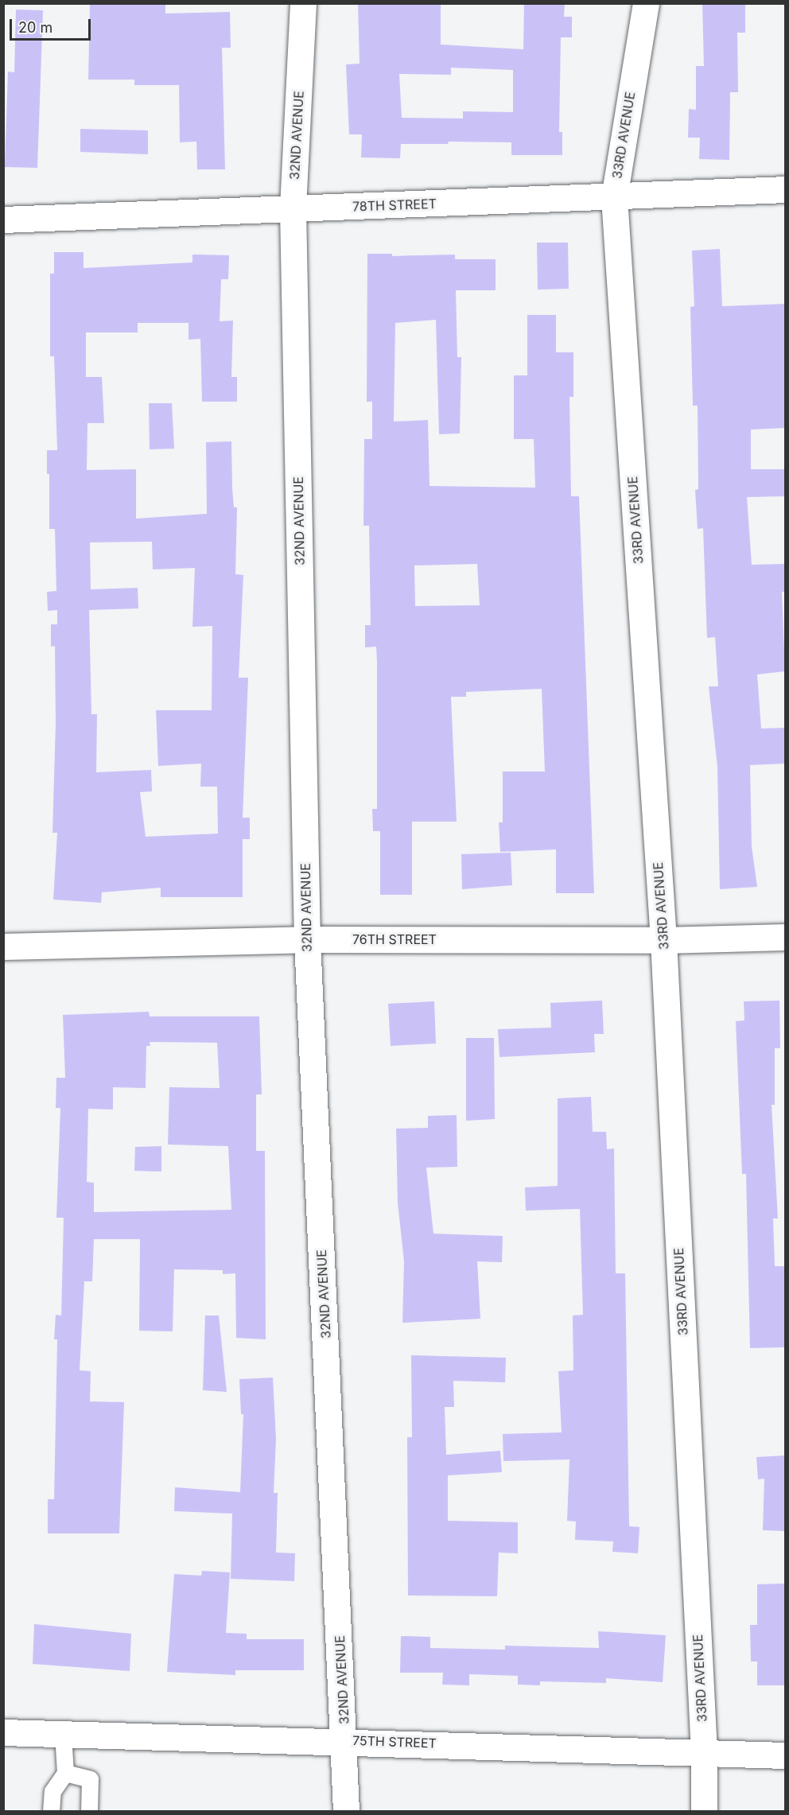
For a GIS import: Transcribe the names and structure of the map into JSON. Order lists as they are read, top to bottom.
{
  "streets": {
    "street": [
      "32ND AVENUE",
      "33RD AVENUE",
      "78TH STREET",
      "76TH STREET",
      "75TH STREET"
    ]
  },
  "crossings": [
    ["32ND AVENUE", "78TH STREET"],
    ["32ND AVENUE", "76TH STREET"],
    ["32ND AVENUE", "75TH STREET"],
    ["33RD AVENUE", "78TH STREET"],
    ["33RD AVENUE", "76TH STREET"],
    ["33RD AVENUE", "75TH STREET"]
  ],
  "scale_bar": "20 m"
}
